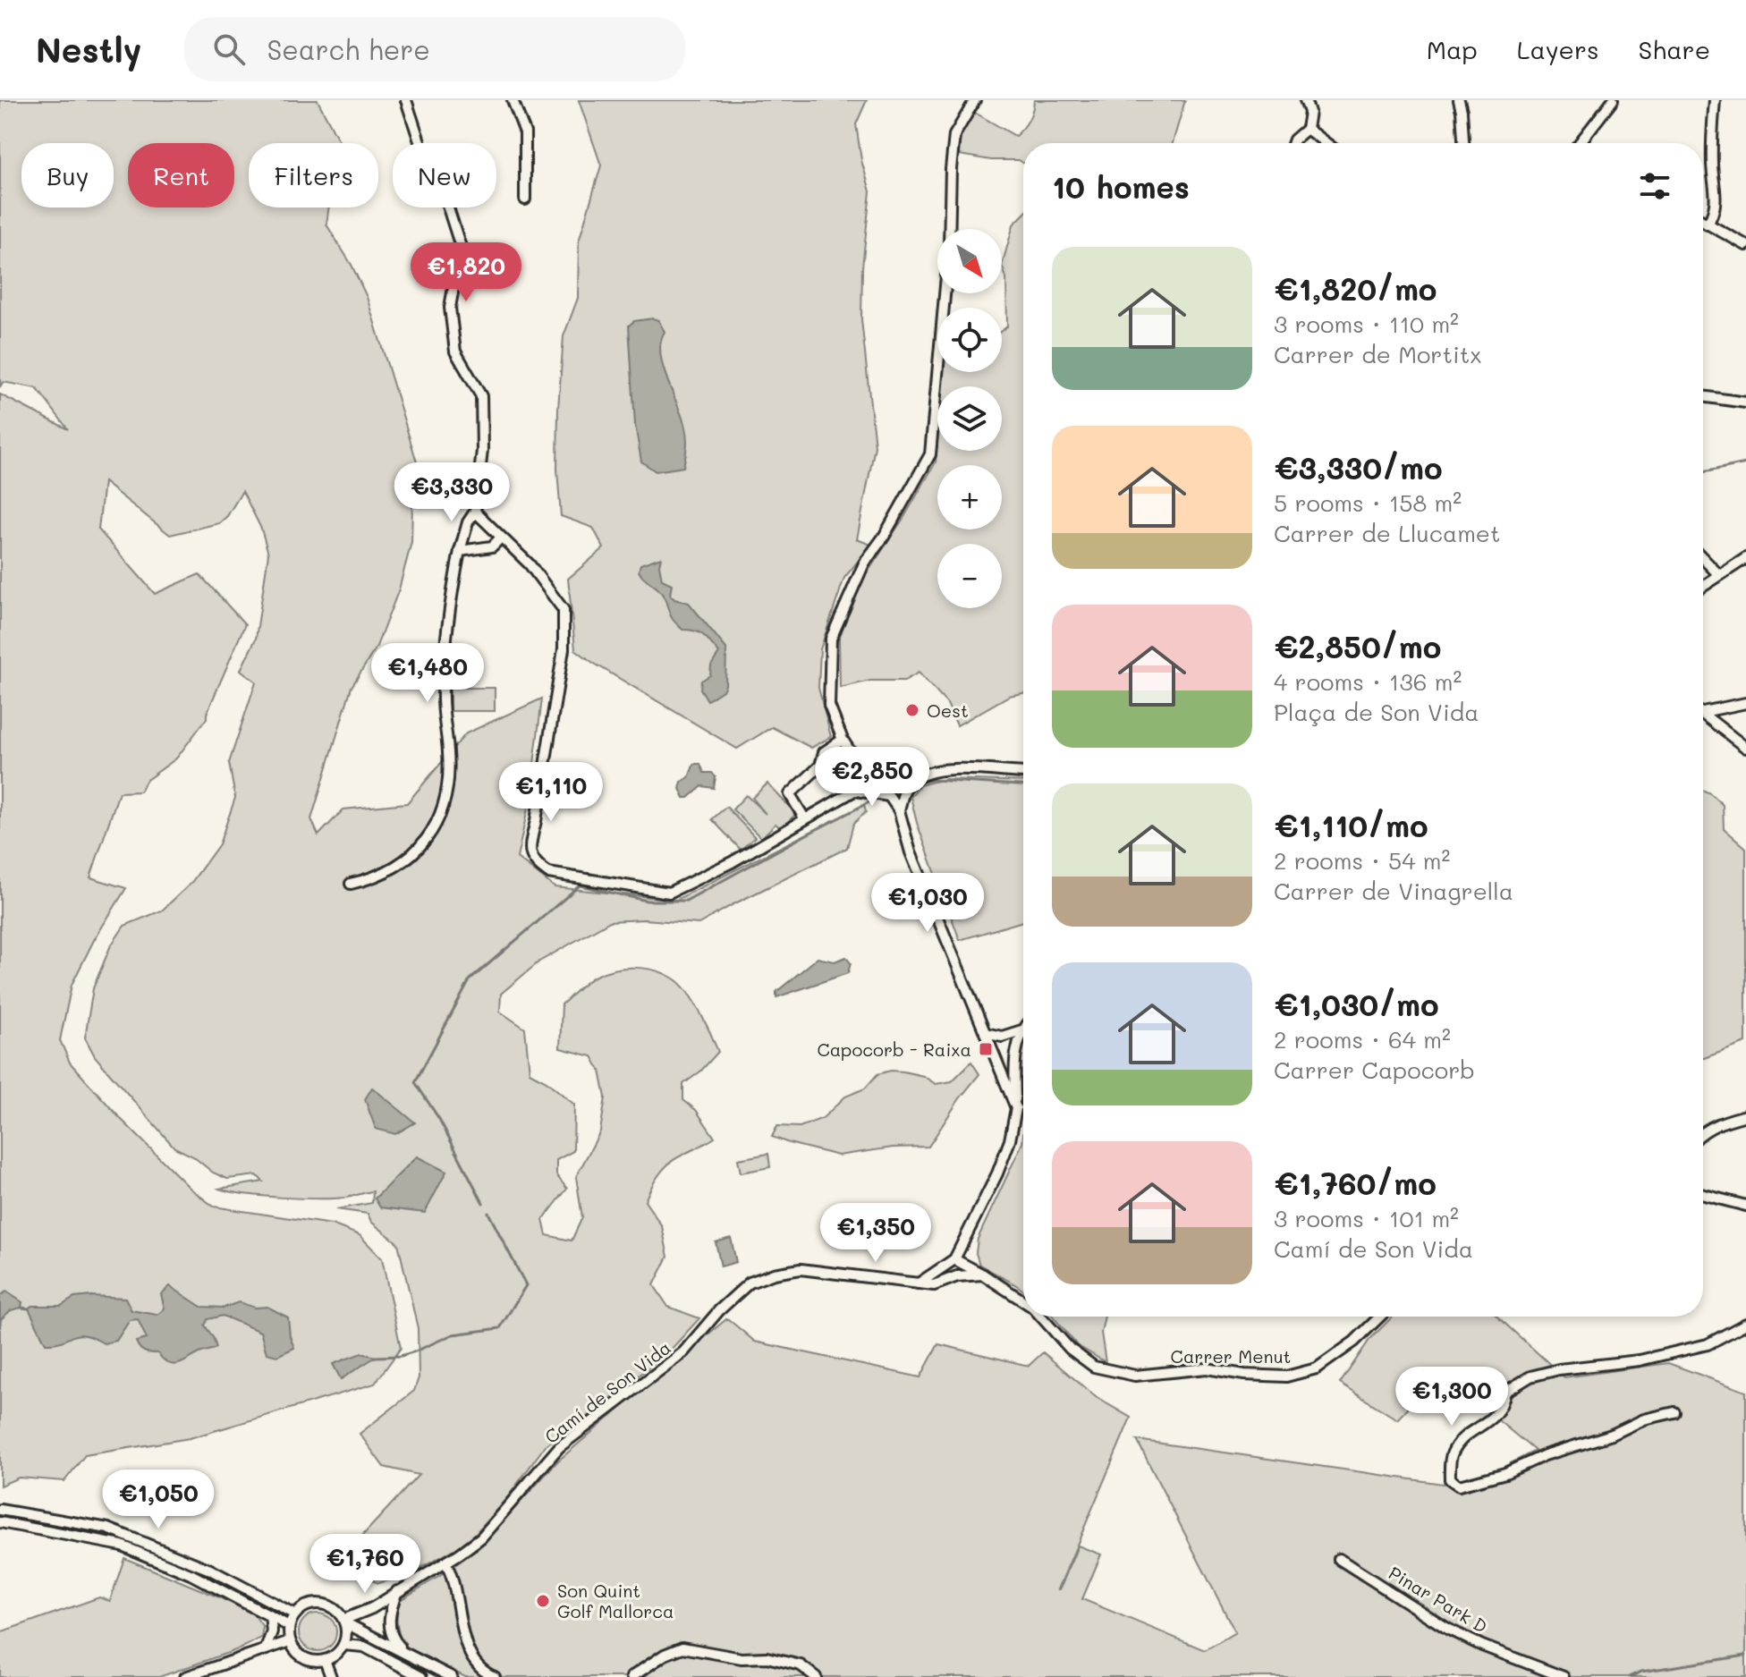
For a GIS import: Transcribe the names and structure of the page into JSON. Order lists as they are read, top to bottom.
{
  "streets": {
    "street": ["Carrer Menut", "Camí de Son Vida", "Pinar Park D"]
  },
  "crossings": [
    ["Carrer Menut", "Camí de Son Vida"]
  ],
  "places": {
    "other": ["Oest", "Son Quint Golf Mallorca"],
    "transit": ["Capocorb - Raixa"]
  },
  "north": "bottom right",
  "page": {
    "header": "Nestly",
    "search": "Search here",
    "nav": ["Map", "Layers", "Share"],
    "chip": [
      "Buy",
      "Rent",
      "Filters",
      "New"
    ],
    "heading": "10 homes",
    "map_buttons": ["+", "−"],
    "list": [
      {
        "name": "€1,820/mo",
        "note": "3 rooms · 110 m² · Carrer de Mortitx"
      },
      {
        "name": "€3,330/mo",
        "note": "5 rooms · 158 m² · Carrer de Llucamet"
      },
      {
        "name": "€2,850/mo",
        "note": "4 rooms · 136 m² · Plaça de Son Vida"
      },
      {
        "name": "€1,110/mo",
        "note": "2 rooms · 54 m² · Carrer de Vinagrella"
      },
      {
        "name": "€1,030/mo",
        "note": "2 rooms · 64 m² · Carrer Capocorb"
      },
      {
        "name": "€1,760/mo",
        "note": "3 rooms · 101 m² · Camí de Son Vida"
      }
    ],
    "price": [
      "€1,820",
      "€3,330",
      "€1,480",
      "€2,850",
      "€1,110",
      "€1,030",
      "€1,350",
      "€1,300",
      "€1,050",
      "€1,760"
    ]
  }
}
